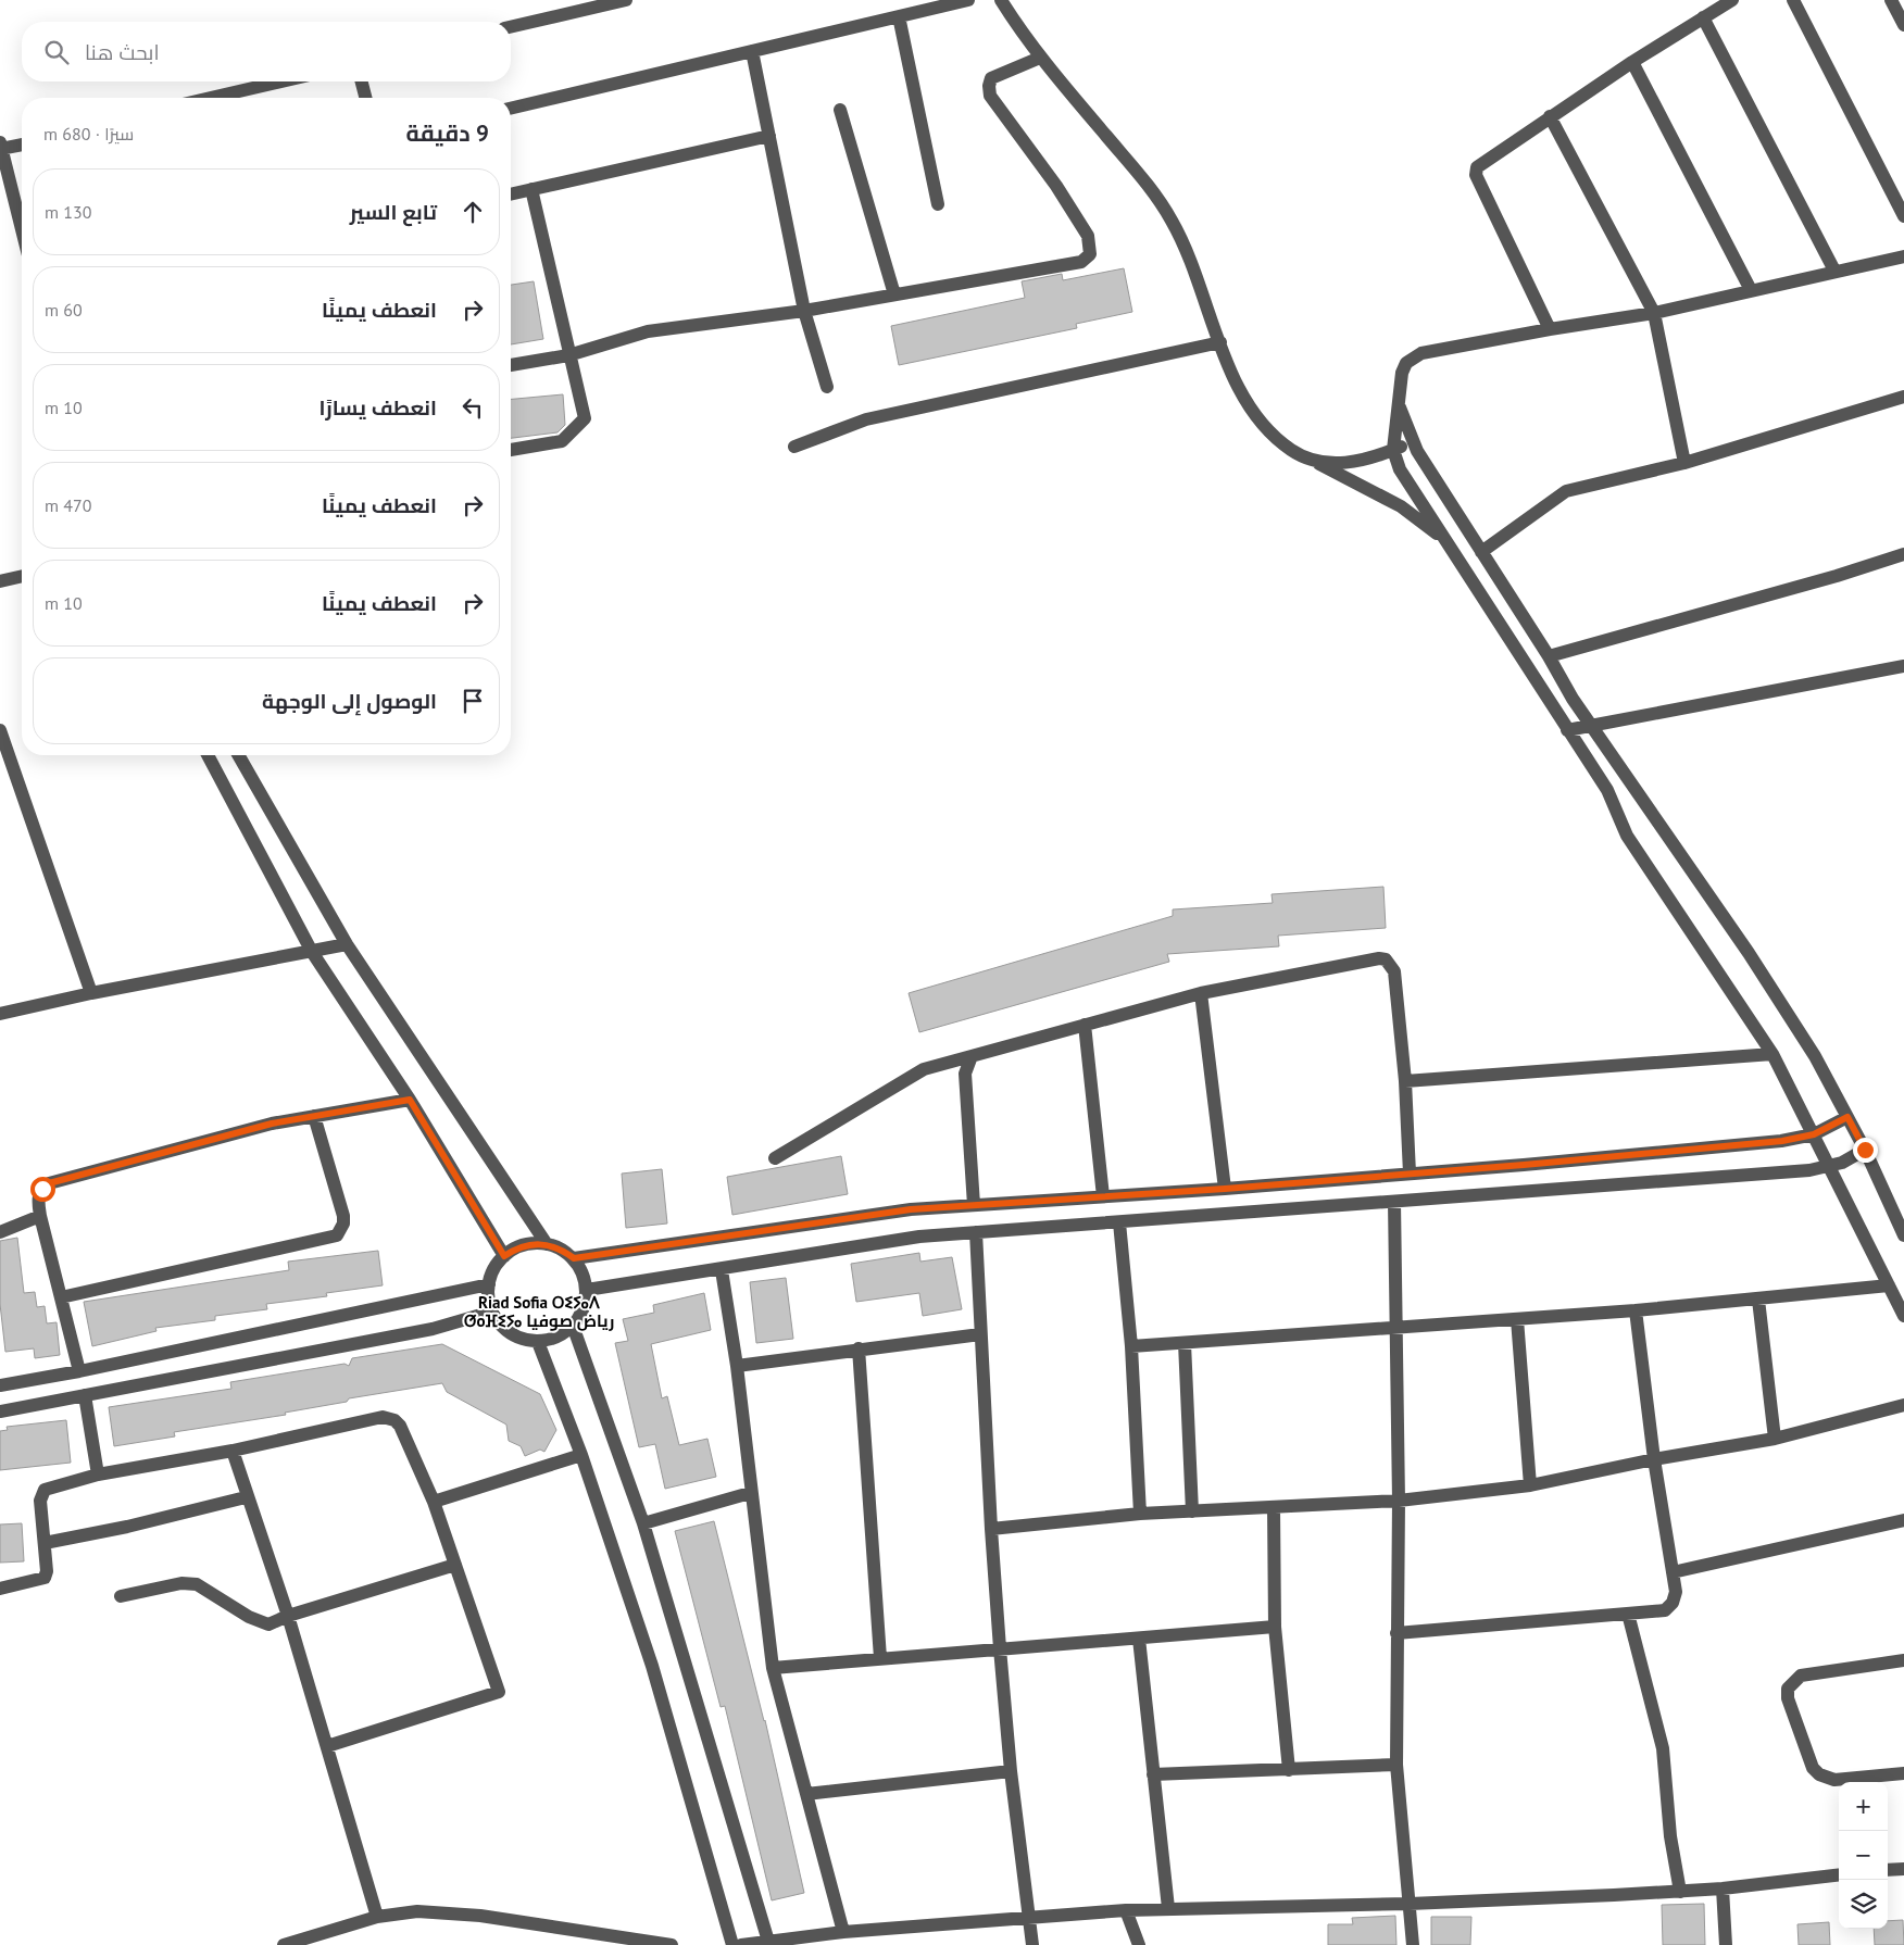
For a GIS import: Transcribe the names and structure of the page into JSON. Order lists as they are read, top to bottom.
{
  "districts": ["Riad Sofia ⵔⵉⵢⴰⴷ ⵚoⴼⵉⵢⴰ رياض صوفيا"],
  "page": {
    "search": "ابحث هنا",
    "heading": ["9 دقيقة", "سيرًا · 680 m"],
    "list": [
      ["تابع السير", "130 m"],
      ["انعطف يمينًا", "60 m"],
      ["انعطف يسارًا", "10 m"],
      ["انعطف يمينًا", "470 m"],
      ["انعطف يمينًا", "10 m"],
      "الوصول إلى الوجهة"
    ],
    "map_buttons": ["+", "−"]
  }
}
